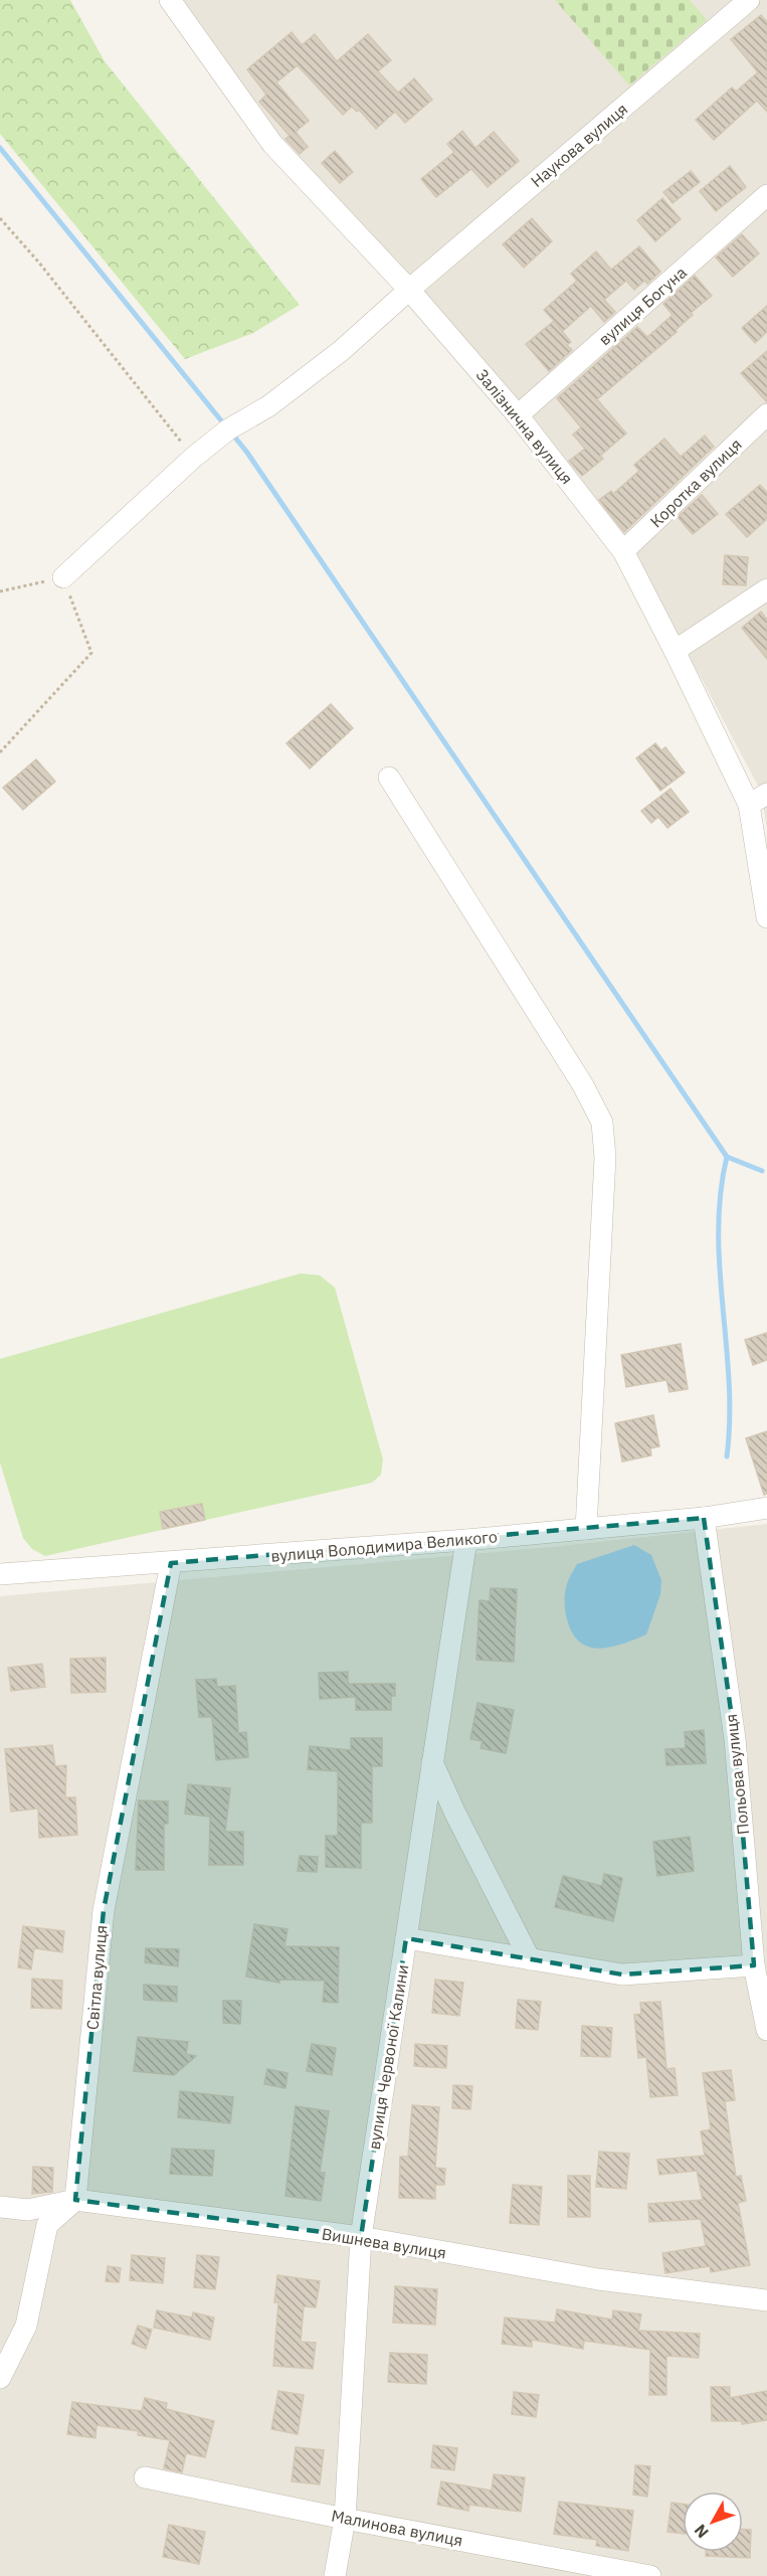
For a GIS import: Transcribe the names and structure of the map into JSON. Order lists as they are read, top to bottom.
{
  "streets": {
    "street": [
      "Наукова вулиця",
      "вулиця Богуна",
      "Залізнична вулиця",
      "Коротка вулиця",
      "вулиця Володимира Великого",
      "Польова вулиця",
      "Світла вулиця",
      "вулиця Червоної Калини",
      "Вишнева вулиця",
      "Малинова вулиця"
    ]
  },
  "crossings": [
    ["Наукова вулиця", "Залізнична вулиця"],
    ["вулиця Богуна", "Залізнична вулиця"],
    ["Залізнична вулиця", "Коротка вулиця"],
    ["вулиця Володимира Великого", "Польова вулиця"],
    ["вулиця Володимира Великого", "Світла вулиця"],
    ["вулиця Володимира Великого", "вулиця Червоної Калини"],
    ["Світла вулиця", "Вишнева вулиця"],
    ["вулиця Червоної Калини", "Вишнева вулиця"],
    ["вулиця Червоної Калини", "Малинова вулиця"]
  ],
  "north": "bottom left"
}
